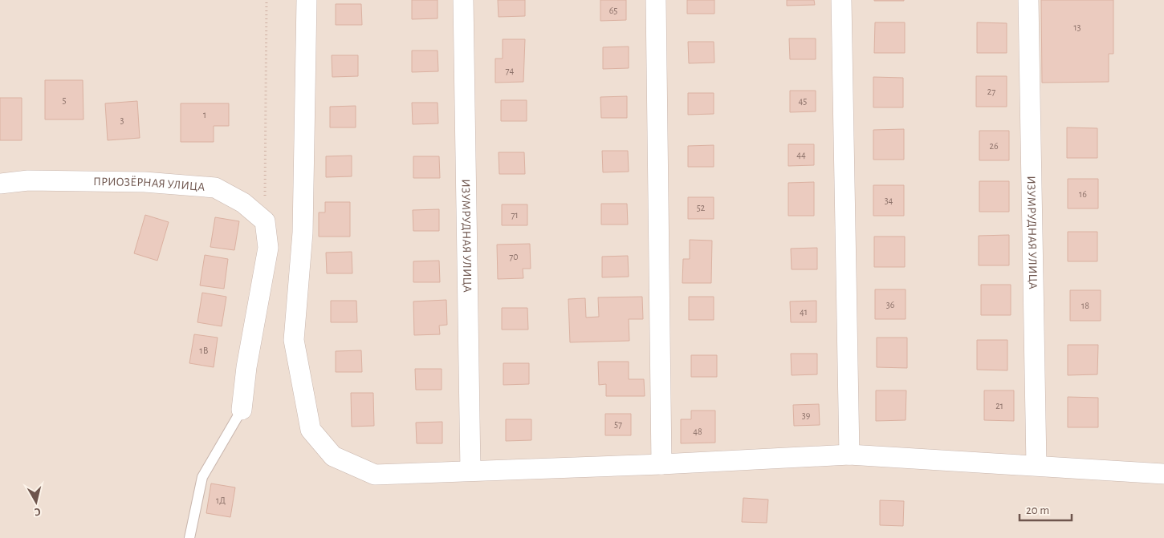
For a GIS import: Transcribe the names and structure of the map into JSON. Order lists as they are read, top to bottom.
{
  "streets": {
    "street": ["ПРИОЗЁРНАЯ УЛИЦА", "ИЗУМРУДНАЯ УЛИЦА"]
  },
  "house_numbers": [
    "65",
    "13",
    "74",
    "27",
    "5",
    "45",
    "1",
    "3",
    "26",
    "44",
    "16",
    "34",
    "52",
    "71",
    "70",
    "36",
    "18",
    "41",
    "1В",
    "21",
    "39",
    "57",
    "48",
    "1Д"
  ],
  "scale_bar": "20 m",
  "north": "bottom"
}
